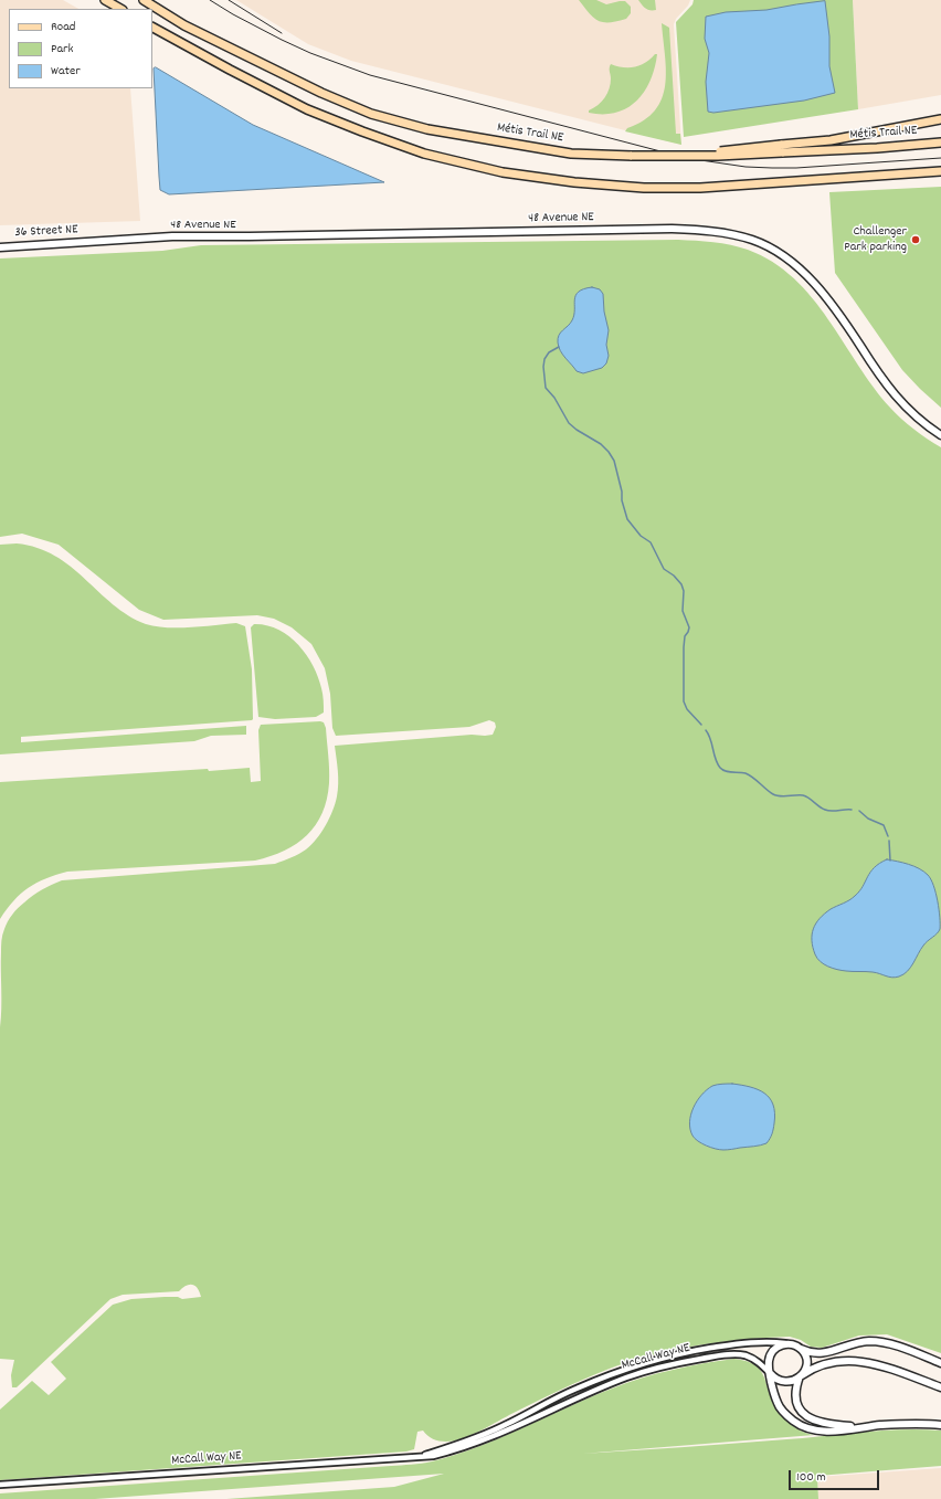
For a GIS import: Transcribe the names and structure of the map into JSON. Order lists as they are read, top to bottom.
{
  "streets": {
    "main road": ["Métis Trail NE"],
    "street": ["48 Avenue NE", "36 Street NE", "McCall Way NE"]
  },
  "crossings": [
    ["48 Avenue NE", "36 Street NE"]
  ],
  "places": ["Challenger Park parking"],
  "legend": ["Road", "Park", "Water"],
  "scale_bar": "100 m"
}
